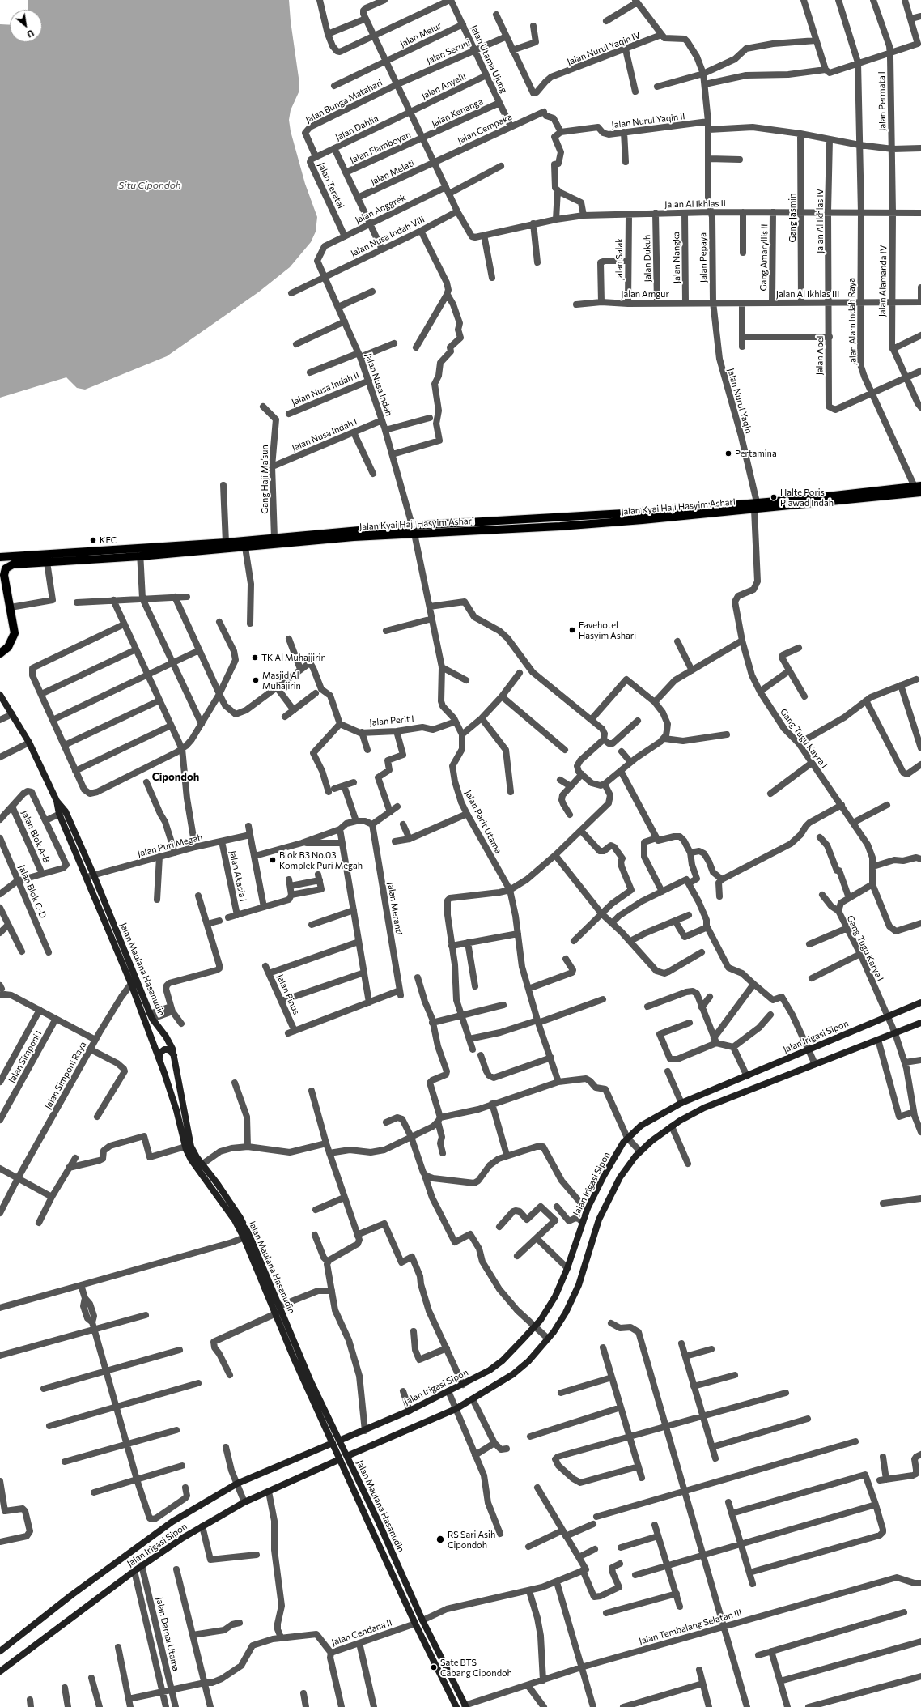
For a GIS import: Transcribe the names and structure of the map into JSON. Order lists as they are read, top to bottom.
{
  "streets": {
    "main road": ["Jalan Kyai Haji Hasyim Ashari"],
    "street": [
      "Jalan Melur",
      "Jalan Nurul Yaqin IV",
      "Jalan Seruni",
      "Jalan Utama Ujung",
      "Jalan Anyelir",
      "Jalan Bunga Matahari",
      "Jalan Permata I",
      "Jalan Kenanga",
      "Jalan Nurul Yaqin II",
      "Jalan Dahlia",
      "Jalan Cempaka",
      "Jalan Flamboyan",
      "Jalan Melati",
      "Jalan Teratai",
      "Jalan Al Ikhlas II",
      "Jalan Anggrek",
      "Gang Jasmin",
      "Jalan Al Ikhlas IV",
      "Jalan Nusa Indah VIII",
      "Jalan Nangka",
      "Jalan Pepaya",
      "Gang Amaryllis II",
      "Jalan Dukuh",
      "Jalan Salak",
      "Jalan Alamanda IV",
      "Jalan Amgur",
      "Jalan Al Ikhlas III",
      "Jalan Alam Indah Raya",
      "Jalan Apel",
      "Jalan Nusa Indah",
      "Jalan Nusa Indah II",
      "Jalan Nurul Yaqin",
      "Jalan Nusa Indah I",
      "Gang Haji Ma’sun",
      "Jalan Perit I",
      "Gang Tugu Kayra I",
      "Jalan Parit Utama",
      "Jalan Blok A-B",
      "Jalan Puri Megah",
      "Jalan Akasia I",
      "Jalan Blok C-D",
      "Jalan Meranti",
      "Gang Tugu Karya I",
      "Jalan Maulana Hasanudin",
      "Jalan Pinus",
      "Jalan Irigasi Sipon",
      "Jalan Simponi I",
      "Jalan Simponi Raya",
      "Jalan Tembalang Selatan III",
      "Jalan Cendana II",
      "Jalan Damai Utama"
    ]
  },
  "crossings": [
    ["Jalan Melur", "Jalan Utama Ujung"],
    ["Jalan Nurul Yaqin IV", "Jalan Pepaya"],
    ["Jalan Seruni", "Jalan Utama Ujung"],
    ["Jalan Seruni", "Jalan Bunga Matahari"],
    ["Jalan Utama Ujung", "Jalan Anyelir"],
    ["Jalan Utama Ujung", "Jalan Kenanga"],
    ["Jalan Utama Ujung", "Jalan Cempaka"],
    ["Jalan Anyelir", "Jalan Dahlia"],
    ["Jalan Bunga Matahari", "Jalan Dahlia"],
    ["Jalan Bunga Matahari", "Jalan Teratai"],
    ["Jalan Permata I", "Jalan Alamanda IV"],
    ["Jalan Kenanga", "Jalan Flamboyan"],
    ["Jalan Nurul Yaqin II", "Jalan Cempaka"],
    ["Jalan Nurul Yaqin II", "Jalan Pepaya"],
    ["Jalan Dahlia", "Jalan Teratai"],
    ["Jalan Cempaka", "Jalan Melati"],
    ["Jalan Teratai", "Jalan Anggrek"],
    ["Jalan Al Ikhlas II", "Gang Jasmin"],
    ["Jalan Al Ikhlas II", "Jalan Al Ikhlas IV"],
    ["Jalan Al Ikhlas II", "Jalan Nusa Indah VIII"],
    ["Jalan Al Ikhlas II", "Jalan Nangka"],
    ["Jalan Al Ikhlas II", "Jalan Pepaya"],
    ["Jalan Al Ikhlas II", "Gang Amaryllis II"],
    ["Jalan Al Ikhlas II", "Jalan Dukuh"],
    ["Jalan Al Ikhlas II", "Jalan Salak"],
    ["Jalan Al Ikhlas II", "Jalan Alamanda IV"],
    ["Jalan Al Ikhlas II", "Jalan Alam Indah Raya"],
    ["Jalan Anggrek", "Jalan Nusa Indah"],
    ["Gang Jasmin", "Jalan Al Ikhlas III"],
    ["Jalan Al Ikhlas IV", "Jalan Al Ikhlas III"],
    ["Jalan Al Ikhlas IV", "Jalan Apel"],
    ["Jalan Nusa Indah VIII", "Jalan Nusa Indah"],
    ["Jalan Nangka", "Jalan Amgur"],
    ["Jalan Pepaya", "Jalan Amgur"],
    ["Jalan Pepaya", "Jalan Al Ikhlas III"],
    ["Jalan Pepaya", "Jalan Nurul Yaqin"],
    ["Gang Amaryllis II", "Jalan Al Ikhlas III"],
    ["Jalan Dukuh", "Jalan Amgur"],
    ["Jalan Salak", "Jalan Amgur"],
    ["Jalan Alamanda IV", "Jalan Al Ikhlas III"],
    ["Jalan Amgur", "Jalan Al Ikhlas III"],
    ["Jalan Amgur", "Jalan Nurul Yaqin"],
    ["Jalan Al Ikhlas III", "Jalan Alam Indah Raya"],
    ["Jalan Al Ikhlas III", "Jalan Apel"],
    ["Jalan Al Ikhlas III", "Jalan Nurul Yaqin"],
    ["Jalan Alam Indah Raya", "Jalan Apel"],
    ["Jalan Alam Indah Raya", "Jalan Kyai Haji Hasyim Ashari"],
    ["Jalan Nusa Indah", "Jalan Nusa Indah II"],
    ["Jalan Nusa Indah", "Jalan Nusa Indah I"],
    ["Jalan Nusa Indah", "Jalan Kyai Haji Hasyim Ashari"],
    ["Jalan Nusa Indah", "Jalan Parit Utama"],
    ["Jalan Nurul Yaqin", "Jalan Kyai Haji Hasyim Ashari"],
    ["Jalan Nurul Yaqin", "Gang Tugu Kayra I"],
    ["Gang Haji Ma’sun", "Jalan Kyai Haji Hasyim Ashari"],
    ["Jalan Kyai Haji Hasyim Ashari", "Gang Tugu Kayra I"],
    ["Jalan Kyai Haji Hasyim Ashari", "Jalan Parit Utama"],
    ["Jalan Perit I", "Jalan Parit Utama"],
    ["Jalan Puri Megah", "Jalan Akasia I"],
    ["Jalan Puri Megah", "Jalan Maulana Hasanudin"],
    ["Jalan Meranti", "Jalan Pinus"],
    ["Gang Tugu Karya I", "Jalan Irigasi Sipon"],
    ["Jalan Maulana Hasanudin", "Jalan Irigasi Sipon"],
    ["Jalan Maulana Hasanudin", "Jalan Simponi Raya"],
    ["Jalan Maulana Hasanudin", "Jalan Tembalang Selatan III"],
    ["Jalan Maulana Hasanudin", "Jalan Cendana II"],
    ["Jalan Irigasi Sipon", "Jalan Damai Utama"]
  ],
  "districts": ["Cipondoh"],
  "water": ["Situ Cipondoh"],
  "places": [
    "Pertamina",
    "Halte Poris Plawad Indah",
    "KFC",
    "Favehotel Hasyim Ashari",
    "TK Al Muhajjirin",
    "Masjid Al Muhajirin",
    "Blok B3 No.03 Komplek Puri Megah",
    "RS Sari Asih Cipondoh",
    "Sate BTS Cabang Cipondoh"
  ],
  "north": "bottom right"
}
